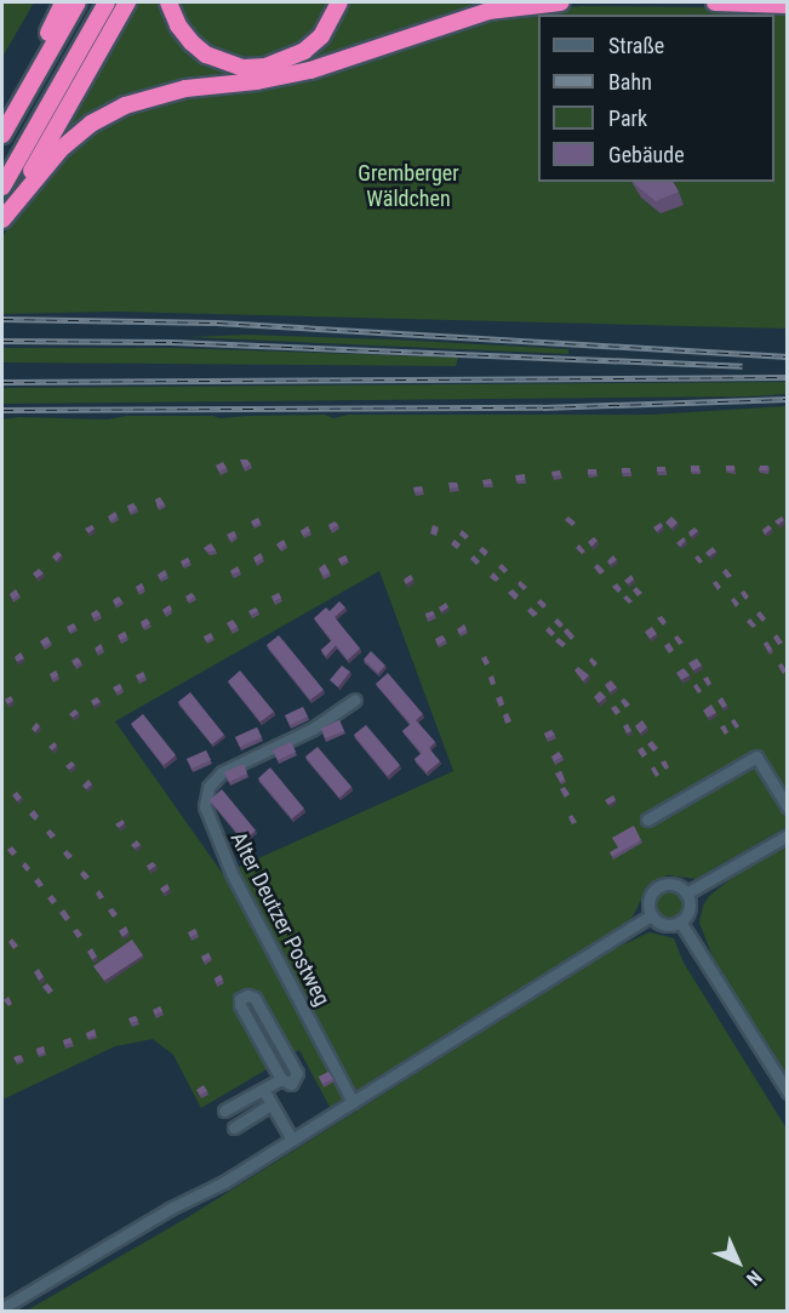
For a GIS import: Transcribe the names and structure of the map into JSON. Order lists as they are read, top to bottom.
{
  "streets": {
    "street": ["Alter Deutzer Postweg"]
  },
  "parks": ["Gremberger Wäldchen"],
  "legend": [
    "Straße",
    "Bahn",
    "Park",
    "Gebäude"
  ],
  "north": "bottom right"
}
